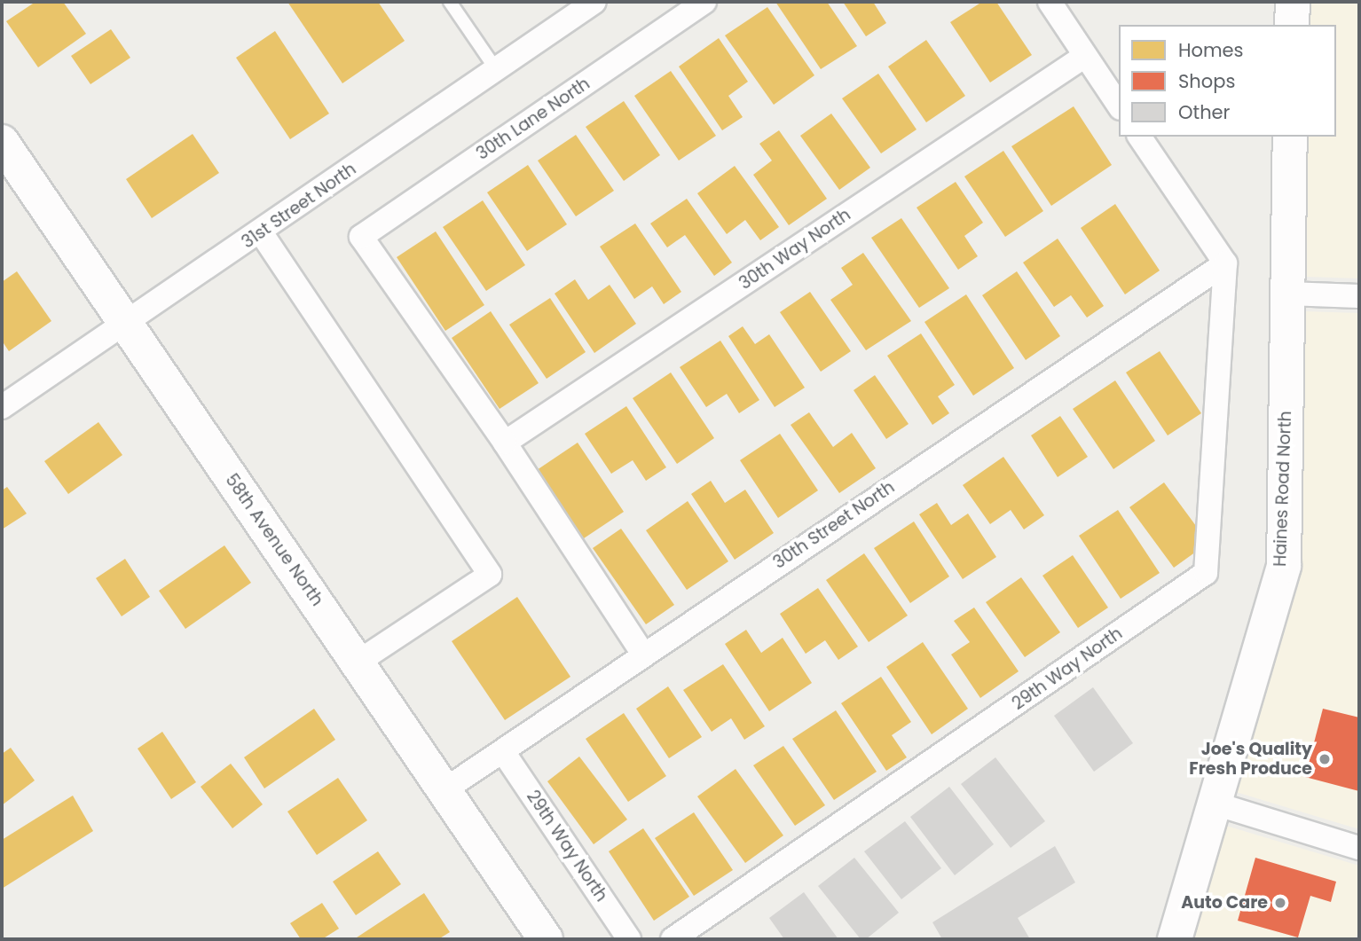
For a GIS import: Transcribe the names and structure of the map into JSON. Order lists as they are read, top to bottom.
{
  "streets": {
    "street": [
      "30th Lane North",
      "31st Street North",
      "30th Way North",
      "Haines Road North",
      "30th Street North",
      "58th Avenue North",
      "29th Way North"
    ]
  },
  "crossings": [
    ["30th Lane North", "30th Way North"],
    ["31st Street North", "58th Avenue North"],
    ["30th Street North", "58th Avenue North"],
    ["30th Street North", "29th Way North"]
  ],
  "places": ["Joe's Quality Fresh Produce", "Auto Care"],
  "legend": ["Homes", "Shops", "Other"]
}
